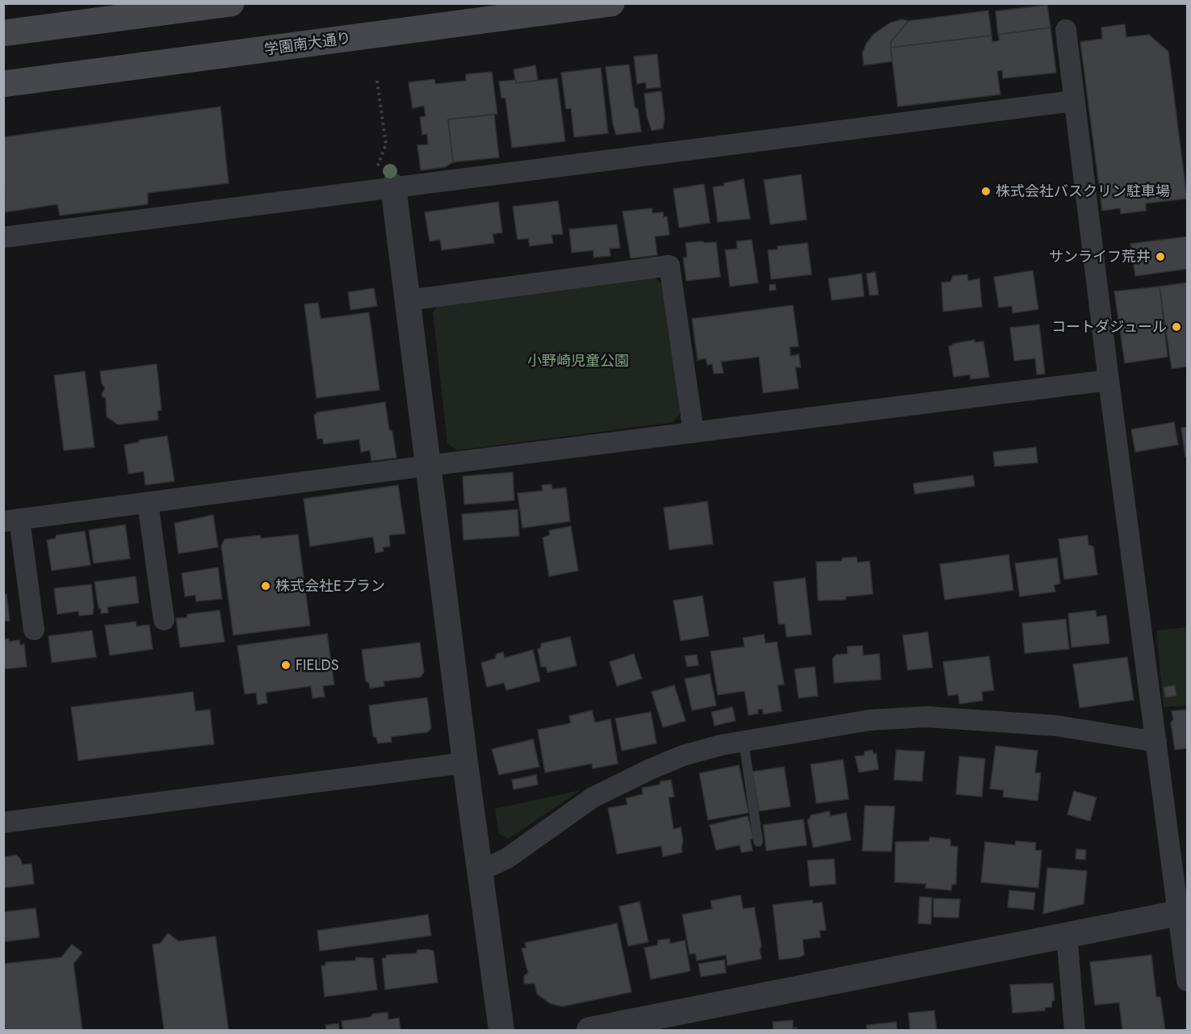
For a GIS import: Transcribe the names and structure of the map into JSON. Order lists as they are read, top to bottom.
{
  "streets": {
    "main road": ["学園南大通り"]
  },
  "parks": ["小野崎児童公園"],
  "places": [
    "株式会社バスクリン駐車場",
    "サンライフ荒井",
    "コートダジュール",
    "株式会社Eプラン",
    "FIELDS"
  ]
}
